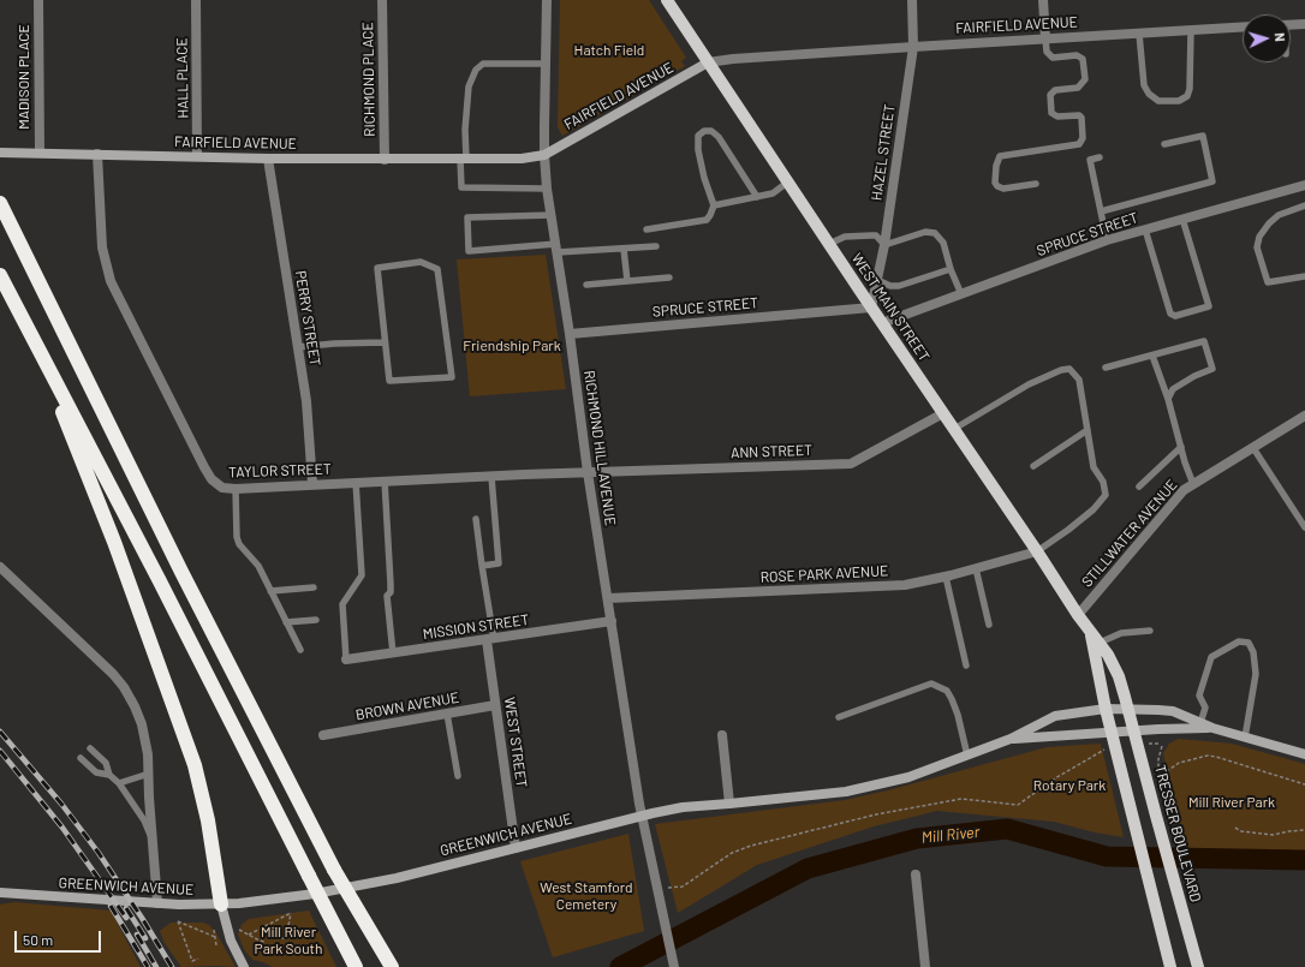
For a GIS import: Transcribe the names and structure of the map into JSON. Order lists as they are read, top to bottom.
{
  "streets": {
    "main road": [
      "FAIRFIELD AVENUE",
      "WEST MAIN STREET",
      "TRESSER BOULEVARD",
      "GREENWICH AVENUE"
    ],
    "street": [
      "MADISON PLACE",
      "HALL PLACE",
      "RICHMOND PLACE",
      "HAZEL STREET",
      "SPRUCE STREET",
      "PERRY STREET",
      "RICHMOND HILL AVENUE",
      "ANN STREET",
      "TAYLOR STREET",
      "STILLWATER AVENUE",
      "ROSE PARK AVENUE",
      "MISSION STREET",
      "BROWN AVENUE",
      "WEST STREET"
    ]
  },
  "crossings": [
    ["FAIRFIELD AVENUE", "MADISON PLACE"],
    ["FAIRFIELD AVENUE", "HALL PLACE"],
    ["FAIRFIELD AVENUE", "RICHMOND PLACE"],
    ["FAIRFIELD AVENUE", "HAZEL STREET"],
    ["FAIRFIELD AVENUE", "WEST MAIN STREET"],
    ["FAIRFIELD AVENUE", "PERRY STREET"],
    ["FAIRFIELD AVENUE", "RICHMOND HILL AVENUE"],
    ["FAIRFIELD AVENUE", "TAYLOR STREET"],
    ["HAZEL STREET", "SPRUCE STREET"],
    ["HAZEL STREET", "WEST MAIN STREET"],
    ["SPRUCE STREET", "WEST MAIN STREET"],
    ["SPRUCE STREET", "RICHMOND HILL AVENUE"],
    ["WEST MAIN STREET", "ANN STREET"],
    ["WEST MAIN STREET", "STILLWATER AVENUE"],
    ["WEST MAIN STREET", "ROSE PARK AVENUE"],
    ["WEST MAIN STREET", "TRESSER BOULEVARD"],
    ["WEST MAIN STREET", "GREENWICH AVENUE"],
    ["PERRY STREET", "TAYLOR STREET"],
    ["RICHMOND HILL AVENUE", "ANN STREET"],
    ["RICHMOND HILL AVENUE", "TAYLOR STREET"],
    ["RICHMOND HILL AVENUE", "ROSE PARK AVENUE"],
    ["RICHMOND HILL AVENUE", "MISSION STREET"],
    ["RICHMOND HILL AVENUE", "GREENWICH AVENUE"],
    ["ANN STREET", "TAYLOR STREET"],
    ["MISSION STREET", "WEST STREET"],
    ["BROWN AVENUE", "WEST STREET"],
    ["WEST STREET", "GREENWICH AVENUE"],
    ["TRESSER BOULEVARD", "GREENWICH AVENUE"]
  ],
  "water": ["Mill River"],
  "parks": [
    "Hatch Field",
    "Friendship Park",
    "Rotary Park",
    "Mill River Park",
    "West Stamford Cemetery",
    "Mill River Park South"
  ],
  "scale_bar": "50 m",
  "north": "right"
}
